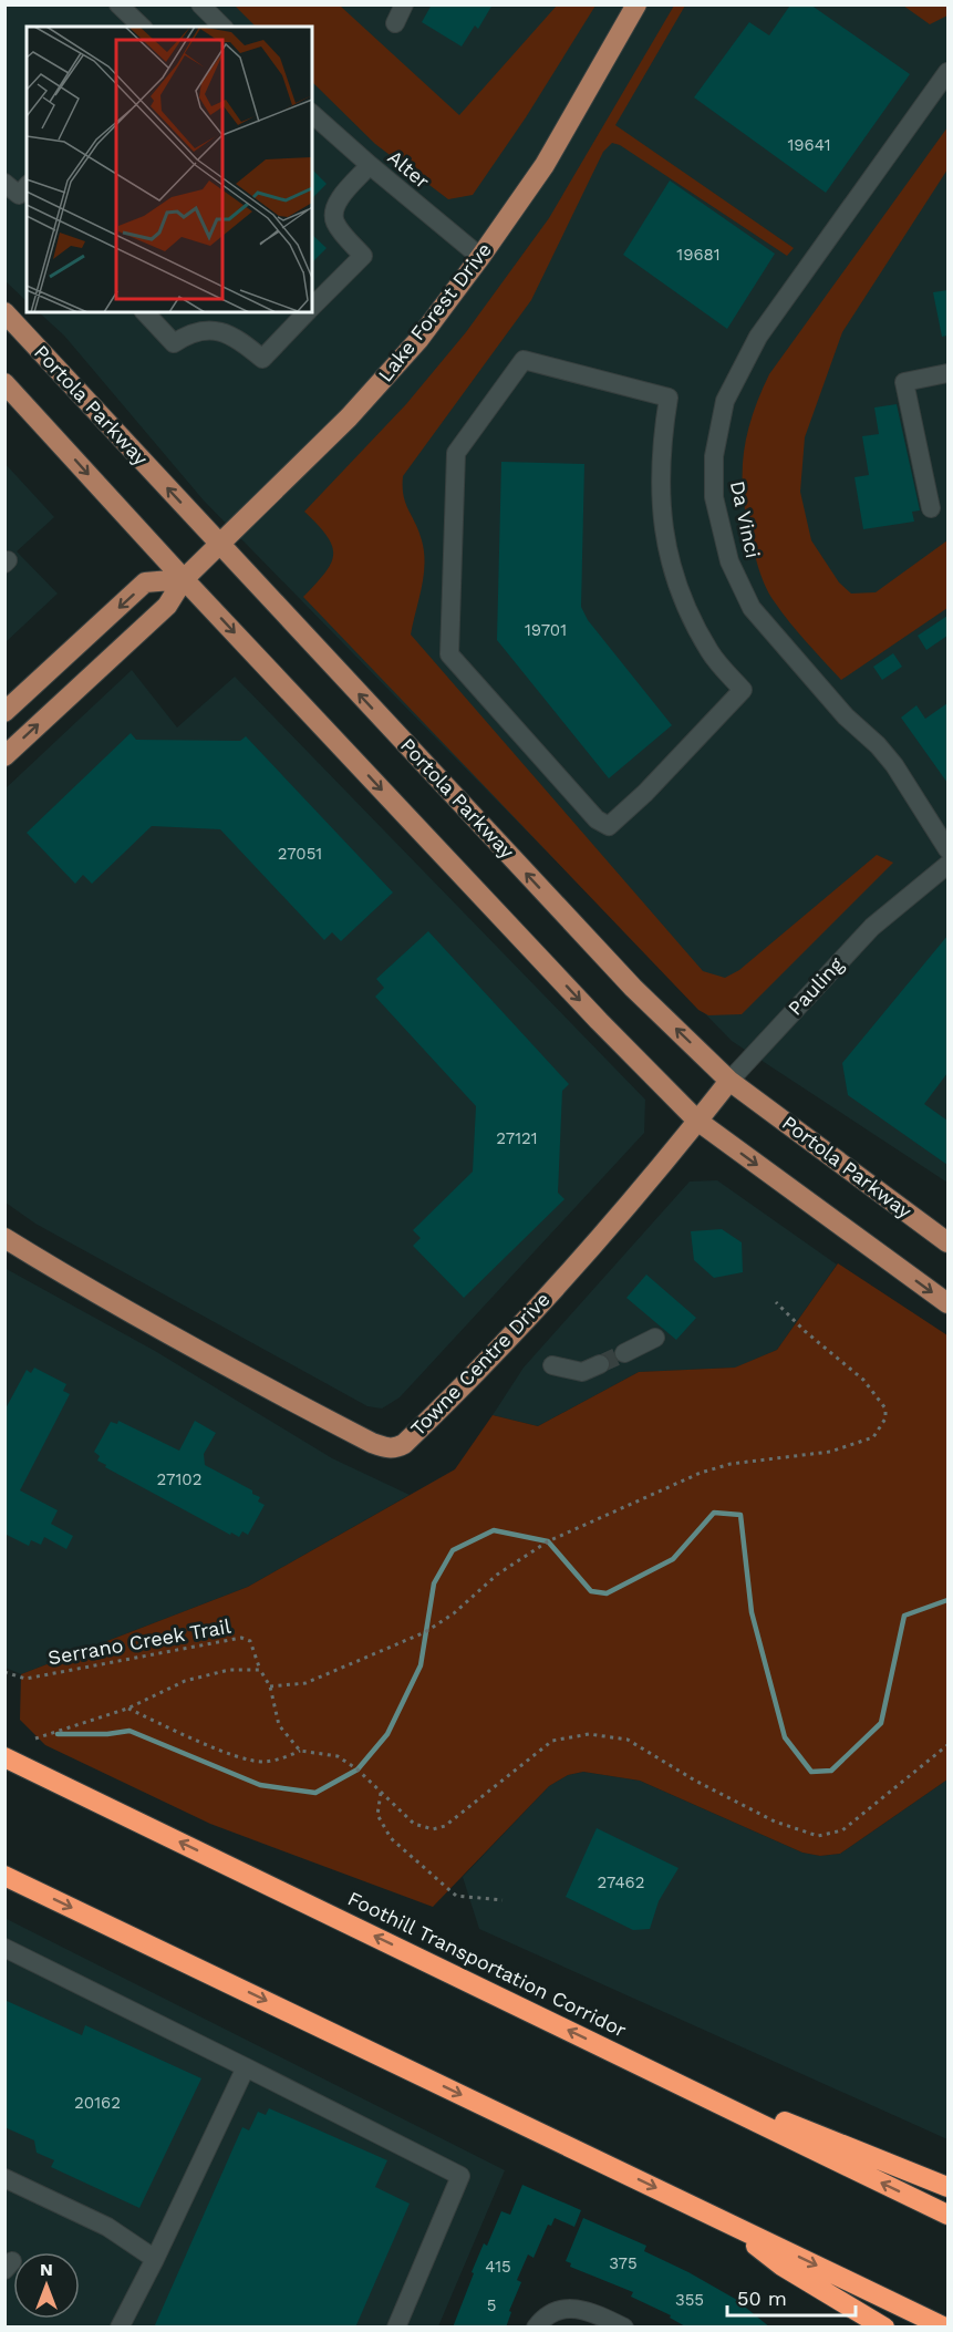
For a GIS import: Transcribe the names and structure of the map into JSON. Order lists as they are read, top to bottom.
{
  "streets": {
    "highway": ["Foothill Transportation Corridor"],
    "main road": [
      "Lake Forest Drive",
      "Portola Parkway",
      "Pauling",
      "Towne Centre Drive"
    ],
    "street": ["Alter", "Da Vinci"],
    "path": ["Serrano Creek Trail"]
  },
  "crossings": [
    ["Alter", "Lake Forest Drive"],
    ["Lake Forest Drive", "Portola Parkway"],
    ["Portola Parkway", "Pauling"],
    ["Pauling", "Towne Centre Drive"]
  ],
  "house_numbers": [
    "19641",
    "19681",
    "19701",
    "27051",
    "27121",
    "27102",
    "27462",
    "20162",
    "375",
    "415",
    "355",
    "5"
  ],
  "scale_bar": "50 m",
  "north": "top"
}
